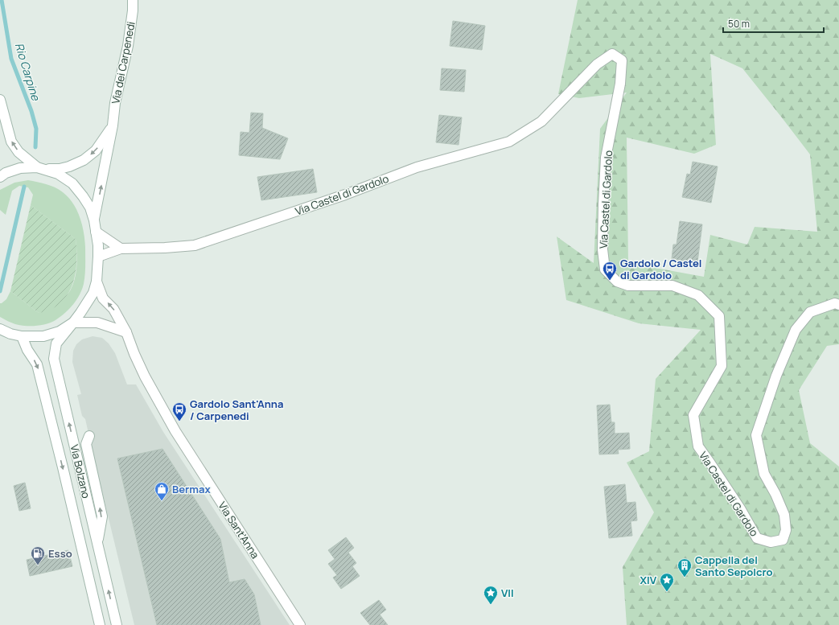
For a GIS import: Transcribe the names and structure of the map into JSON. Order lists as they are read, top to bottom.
{
  "streets": {
    "street": [
      "Via dei Carpenedi",
      "Via Castel di Gardolo",
      "Via Bolzano",
      "Via Sant'Anna"
    ]
  },
  "crossings": [
    ["Via Bolzano", "Via Sant'Anna"]
  ],
  "water": ["Rio Carpine"],
  "places": {
    "bus stop": ["Gardolo / Castel di Gardolo", "Gardolo Sant'Anna / Carpenedi"],
    "shop": ["Bermax"],
    "fuel station": ["Esso"],
    "building": ["Cappella del Santo Sepolcro"],
    "place": ["XIV", "VII"]
  },
  "scale_bar": "50 m"
}
